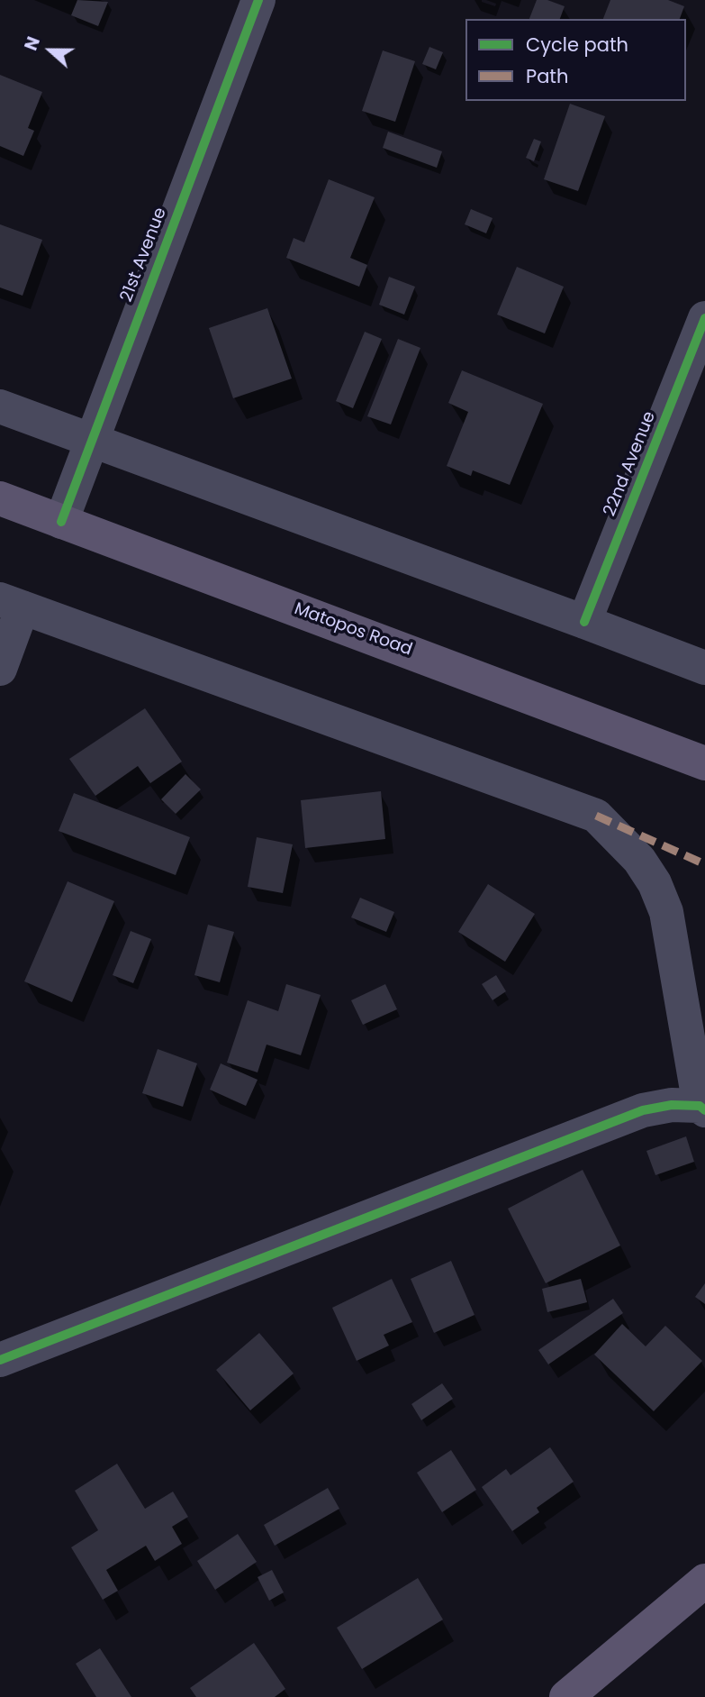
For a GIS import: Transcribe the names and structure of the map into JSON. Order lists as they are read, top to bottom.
{
  "streets": {
    "main road": ["Matopos Road"],
    "street": ["21st Avenue", "22nd Avenue"]
  },
  "crossings": [
    ["21st Avenue", "Matopos Road"]
  ],
  "legend": ["Cycle path", "Path"],
  "north": "left"
}
